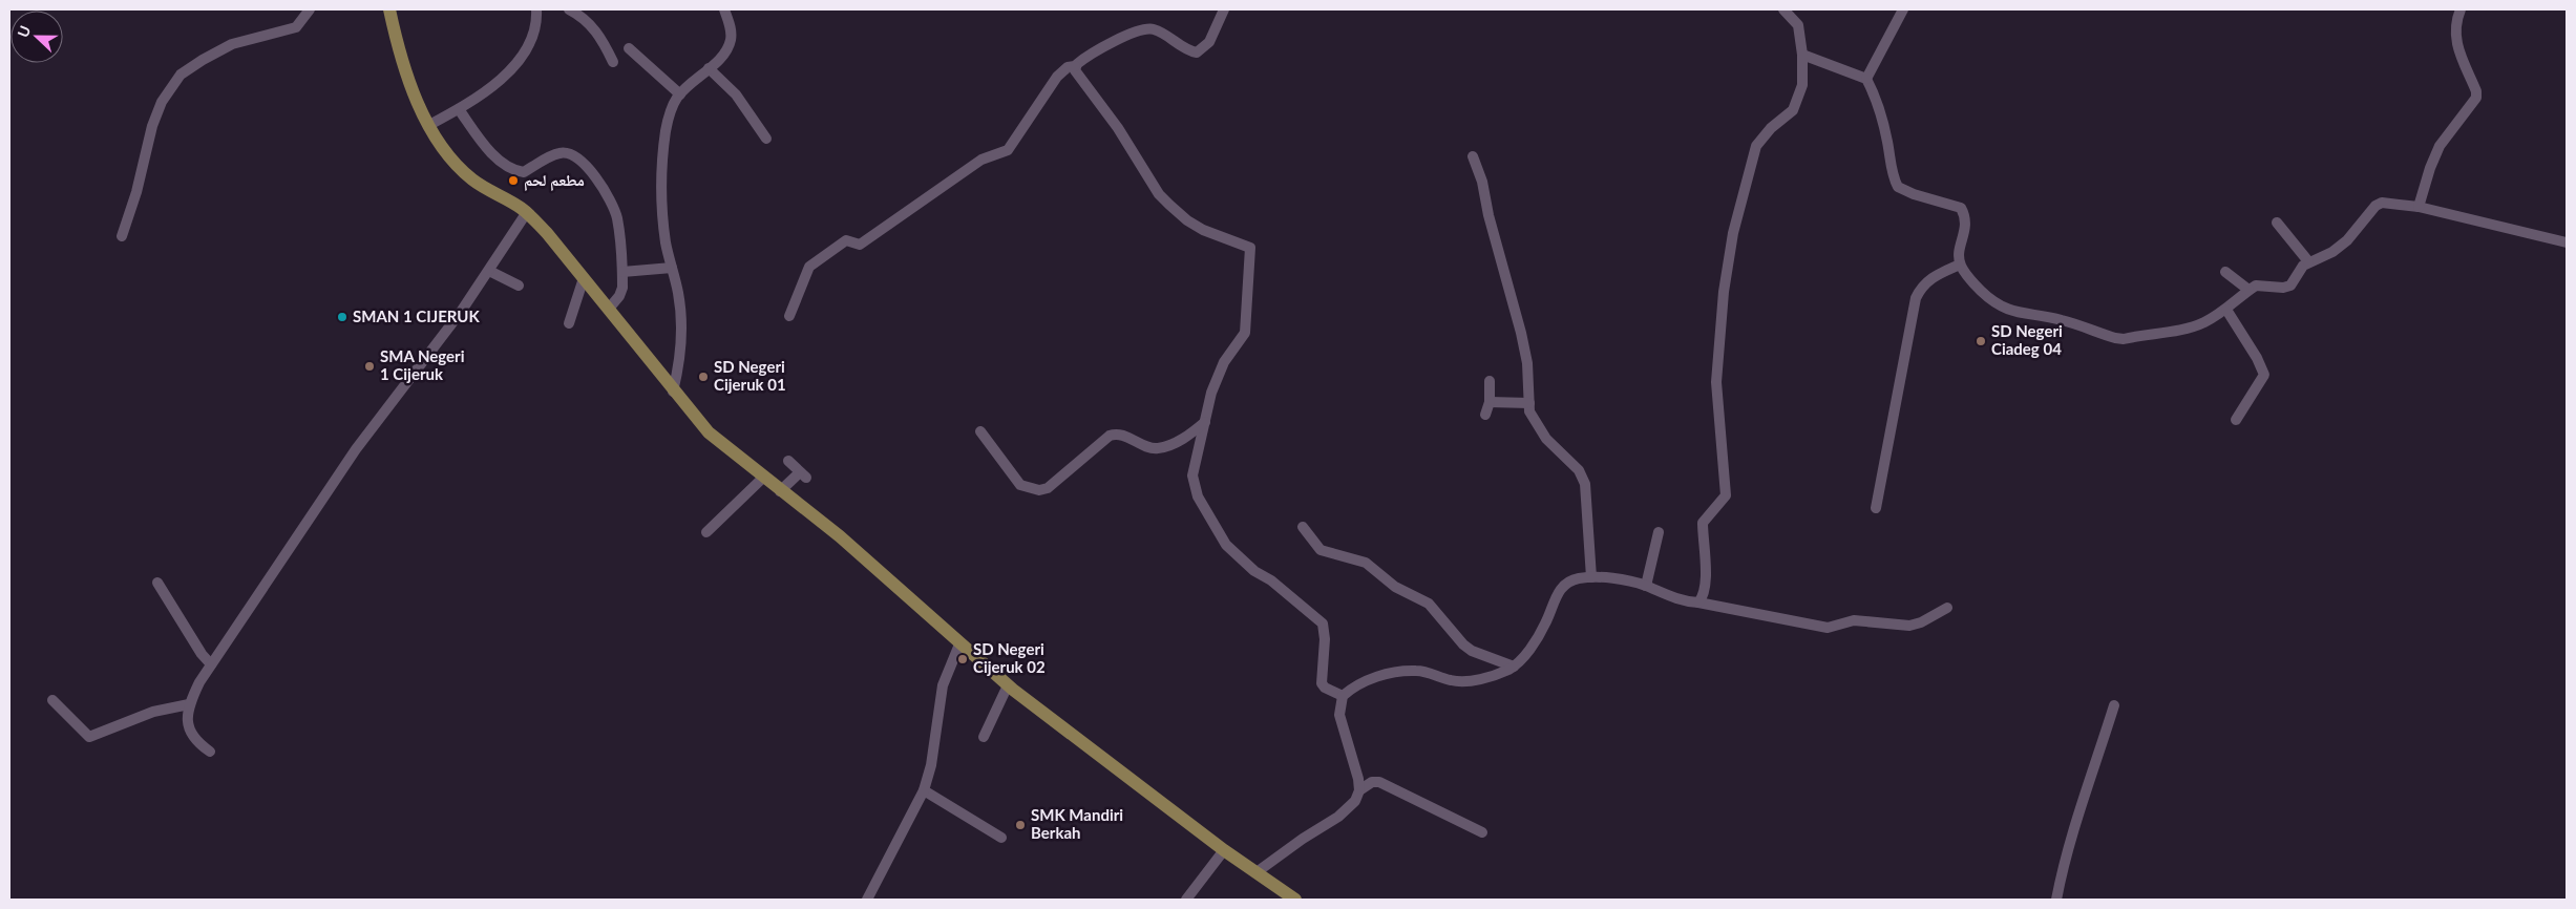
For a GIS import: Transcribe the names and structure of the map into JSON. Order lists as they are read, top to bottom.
{
  "places": [
    "مطعم لحم",
    "SMAN 1 CIJERUK",
    "SD Negeri Ciadeg 04",
    "SMA Negeri 1 Cijeruk",
    "SD Negeri Cijeruk 01",
    "SD Negeri Cijeruk 02",
    "SMK Mandiri Berkah"
  ],
  "north": "left"
}
